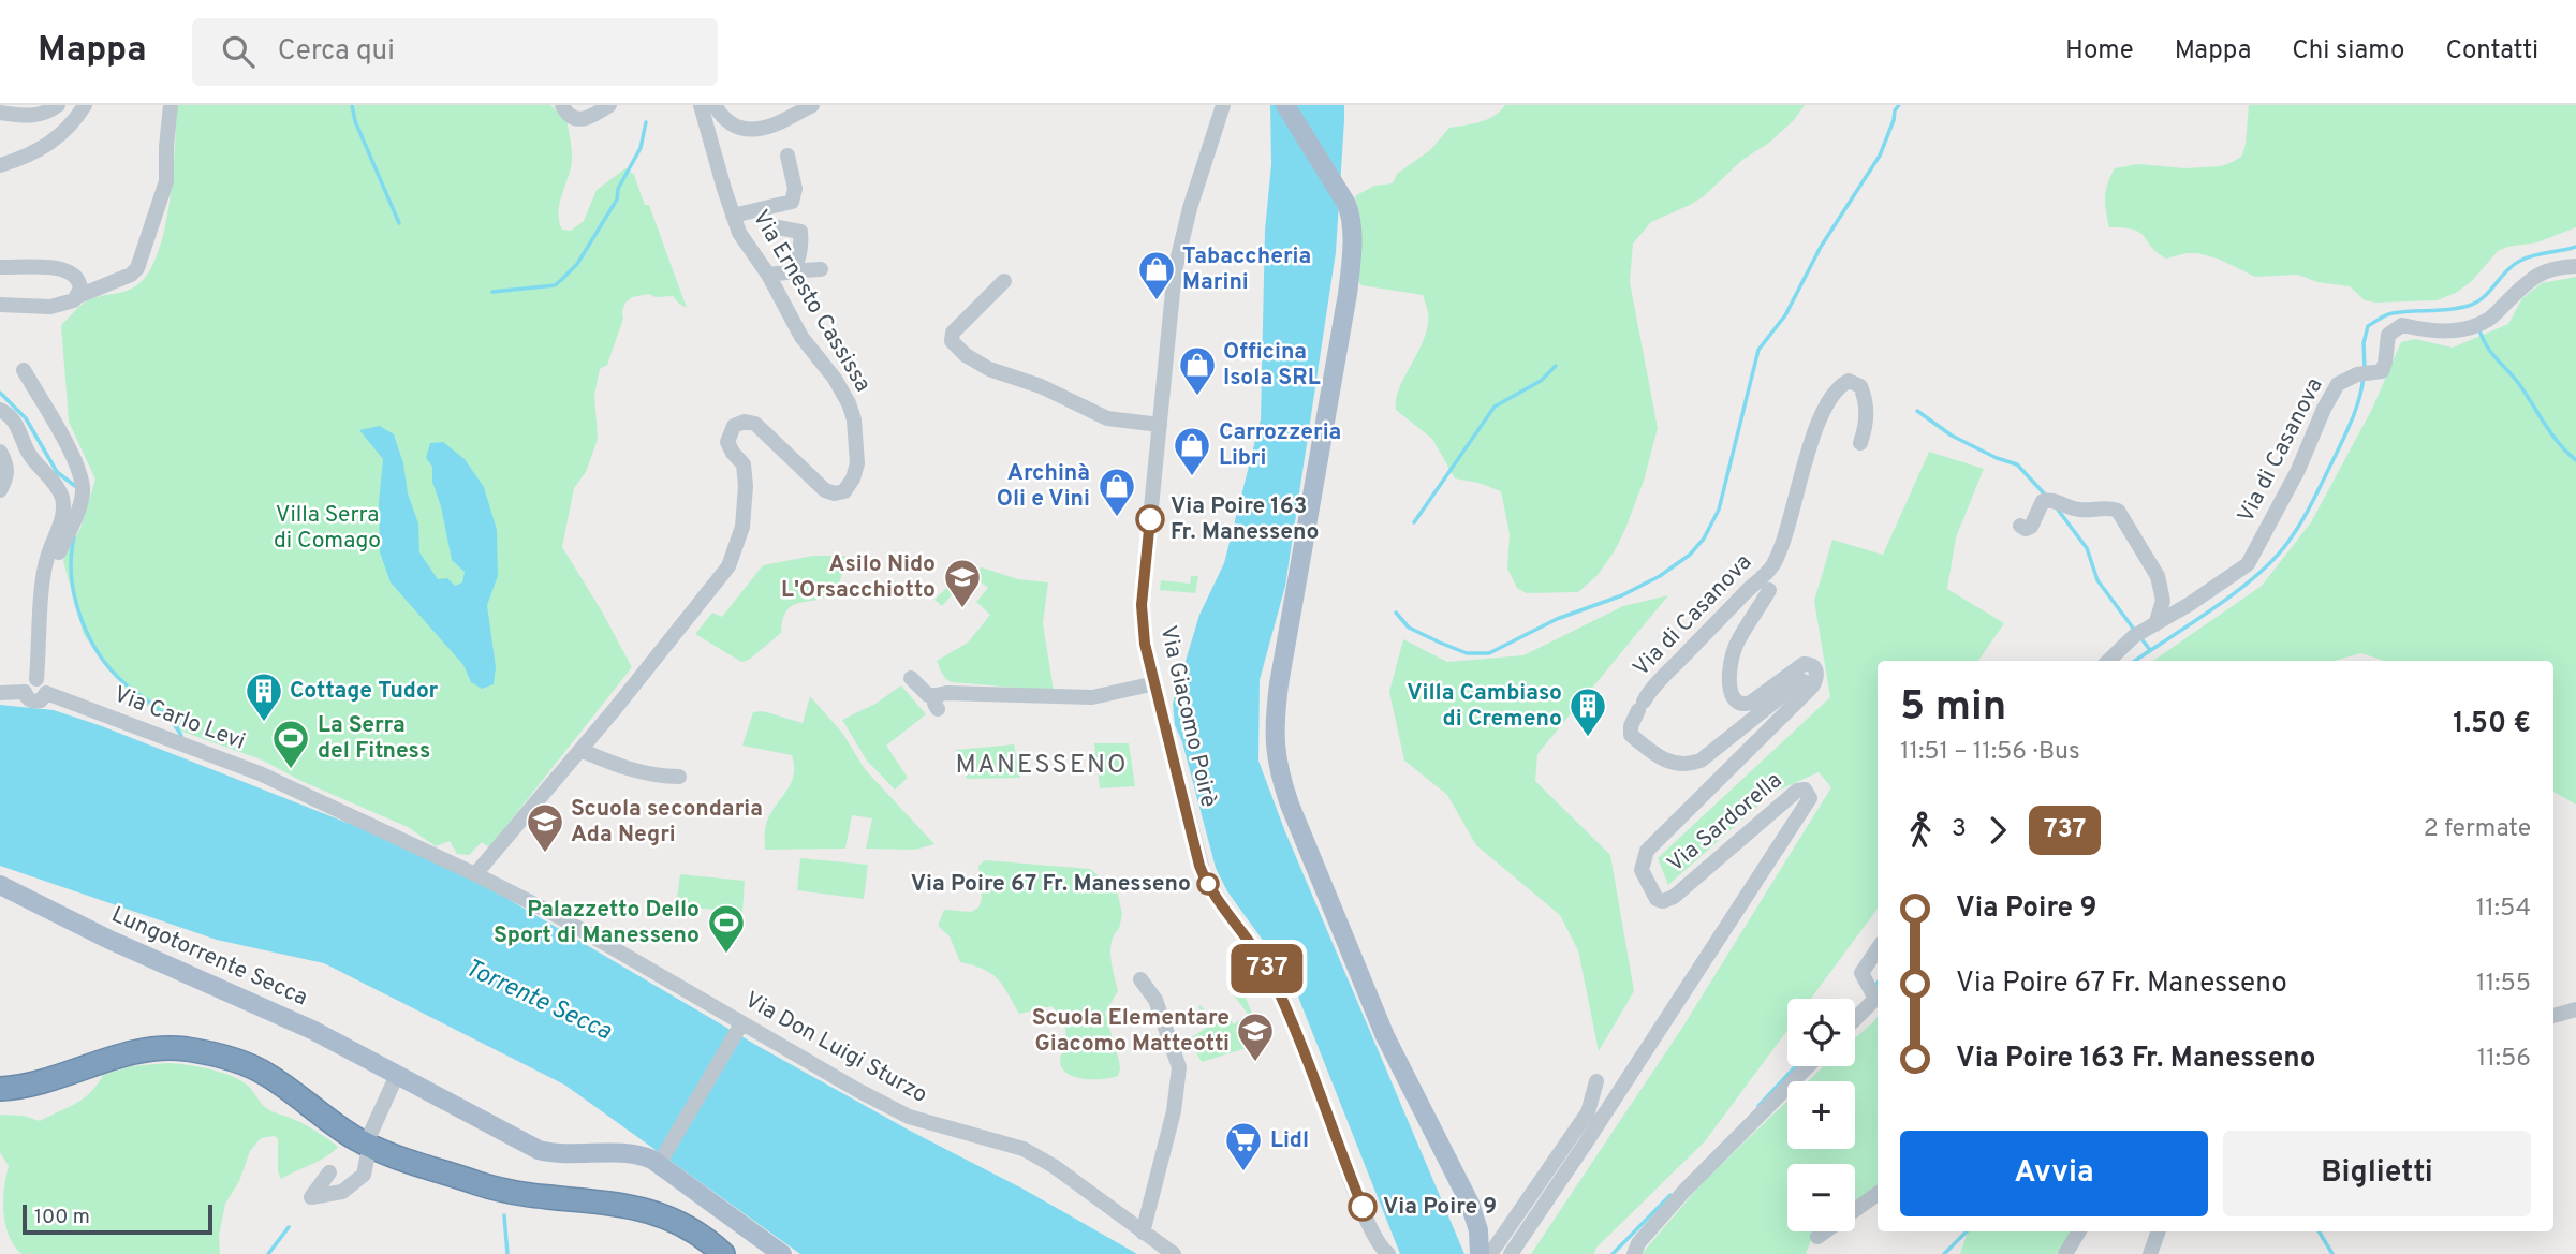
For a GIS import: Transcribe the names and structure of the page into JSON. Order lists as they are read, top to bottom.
{
  "streets": {
    "main road": ["Lungotorrente Secca"],
    "street": [
      "Via Ernesto Cassissa",
      "Via di Casanova",
      "Via Giacomo Poirè",
      "Via Carlo Levi",
      "Via Sardorella",
      "Via Don Luigi Sturzo"
    ]
  },
  "crossings": [
    ["Via Ernesto Cassissa", "Via Carlo Levi"],
    ["Via Ernesto Cassissa", "Via Don Luigi Sturzo"],
    ["Via di Casanova", "Via Sardorella"],
    ["Via Carlo Levi", "Via Don Luigi Sturzo"]
  ],
  "districts": ["MANESSENO"],
  "water": ["Torrente Secca"],
  "parks": ["Villa Serra di Comago"],
  "places": {
    "shop": [
      "Tabaccheria Marini",
      "Officina Isola SRL",
      "Carrozzeria Libri",
      "Archinà Oli e Vini"
    ],
    "other": ["Via Poire 163 Fr. Manesseno", "Via Poire 67 Fr. Manesseno", "Via Poire 9"],
    "school or university": ["Asilo Nido L'Orsacchiotto", "Scuola secondaria Ada Negri", "Scuola Elementare Giacomo Matteotti"],
    "building": ["Cottage Tudor", "Villa Cambiaso di Cremeno"],
    "sports": ["La Serra del Fitness", "Palazzetto Dello Sport di Manesseno"],
    "supermarket": ["Lidl"]
  },
  "lines": ["bus line 737"],
  "scale_bar": "100 m",
  "page": {
    "header": "Mappa",
    "search": "Cerca qui",
    "nav": [
      "Home",
      "Mappa",
      "Chi siamo",
      "Contatti"
    ],
    "on_map": "737",
    "heading": ["5 min", "11:51 – 11:56 · Bus", "1.50 €"],
    "legs": ["3", "737", "2 fermate"],
    "list": [
      {
        "name": "Via Poire 9",
        "value": "11:54"
      },
      {
        "name": "Via Poire 67 Fr. Manesseno",
        "value": "11:55"
      },
      {
        "name": "Via Poire 163 Fr. Manesseno",
        "value": "11:56"
      }
    ],
    "map_buttons": ["+", "−"],
    "buttons": ["Avvia", "Biglietti"],
    "scale": "100 m"
  }
}
